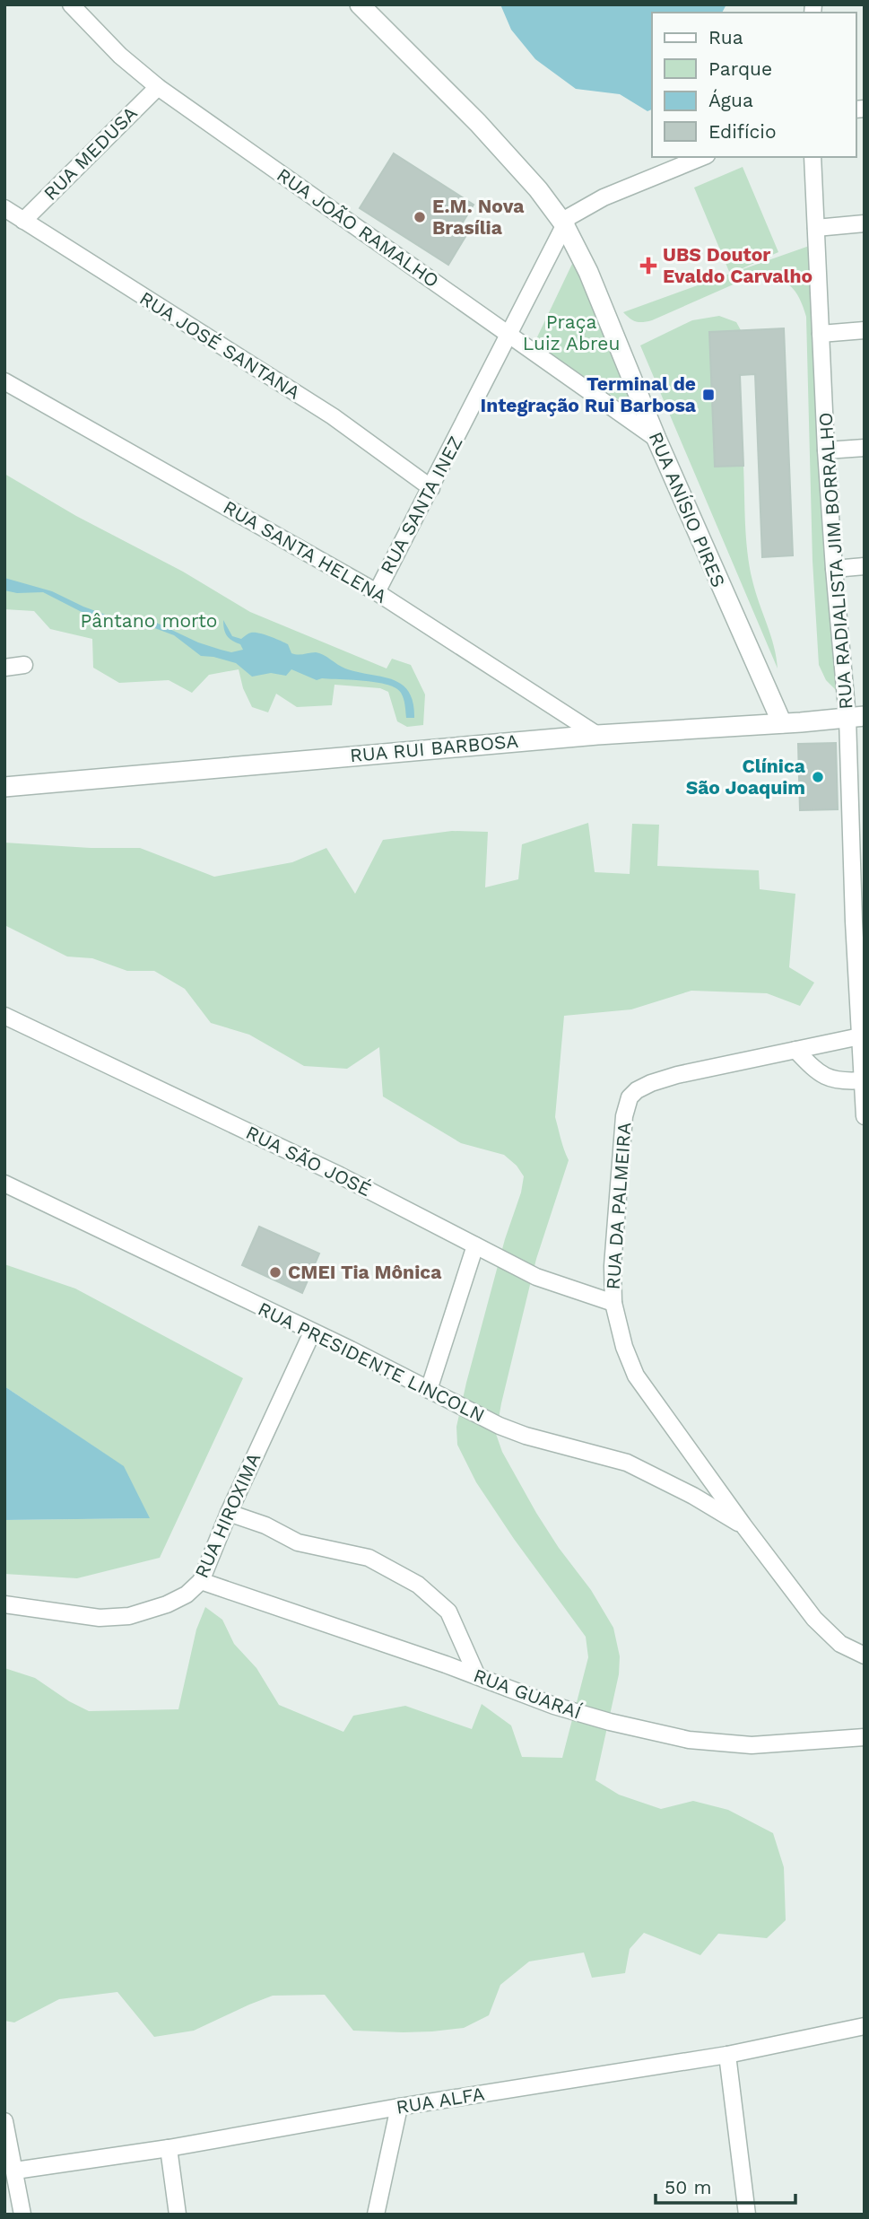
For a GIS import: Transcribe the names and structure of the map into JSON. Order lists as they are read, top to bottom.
{
  "streets": {
    "street": [
      "RUA MEDUSA",
      "RUA JOÃO RAMALHO",
      "RUA JOSÉ SANTANA",
      "RUA SANTA INEZ",
      "RUA ANÍSIO PIRES",
      "RUA SANTA HELENA",
      "RUA RADIALISTA JIM BORRALHO",
      "RUA RUI BARBOSA",
      "RUA SÃO JOSÉ",
      "RUA DA PALMEIRA",
      "RUA PRESIDENTE LINCOLN",
      "RUA HIROXIMA",
      "RUA GUARAÍ",
      "RUA ALFA"
    ]
  },
  "crossings": [
    ["RUA MEDUSA", "RUA JOÃO RAMALHO"],
    ["RUA MEDUSA", "RUA JOSÉ SANTANA"],
    ["RUA JOÃO RAMALHO", "RUA SANTA INEZ"],
    ["RUA JOÃO RAMALHO", "RUA ANÍSIO PIRES"],
    ["RUA JOSÉ SANTANA", "RUA SANTA INEZ"],
    ["RUA SANTA INEZ", "RUA ANÍSIO PIRES"],
    ["RUA SANTA INEZ", "RUA SANTA HELENA"],
    ["RUA ANÍSIO PIRES", "RUA RUI BARBOSA"],
    ["RUA SANTA HELENA", "RUA RUI BARBOSA"],
    ["RUA RADIALISTA JIM BORRALHO", "RUA RUI BARBOSA"],
    ["RUA RADIALISTA JIM BORRALHO", "RUA DA PALMEIRA"],
    ["RUA SÃO JOSÉ", "RUA DA PALMEIRA"],
    ["RUA DA PALMEIRA", "RUA PRESIDENTE LINCOLN"],
    ["RUA PRESIDENTE LINCOLN", "RUA HIROXIMA"],
    ["RUA HIROXIMA", "RUA GUARAÍ"]
  ],
  "parks": ["Praça Luiz Abreu", "Pântano morto"],
  "places": {
    "other": ["E.M. Nova Brasília", "Clínica São Joaquim", "CMEI Tia Mônica"],
    "health": ["UBS Doutor Evaldo Carvalho"],
    "transit": ["Terminal de Integração Rui Barbosa"]
  },
  "legend": [
    "Rua",
    "Parque",
    "Água",
    "Edifício"
  ],
  "scale_bar": "50 m"
}
